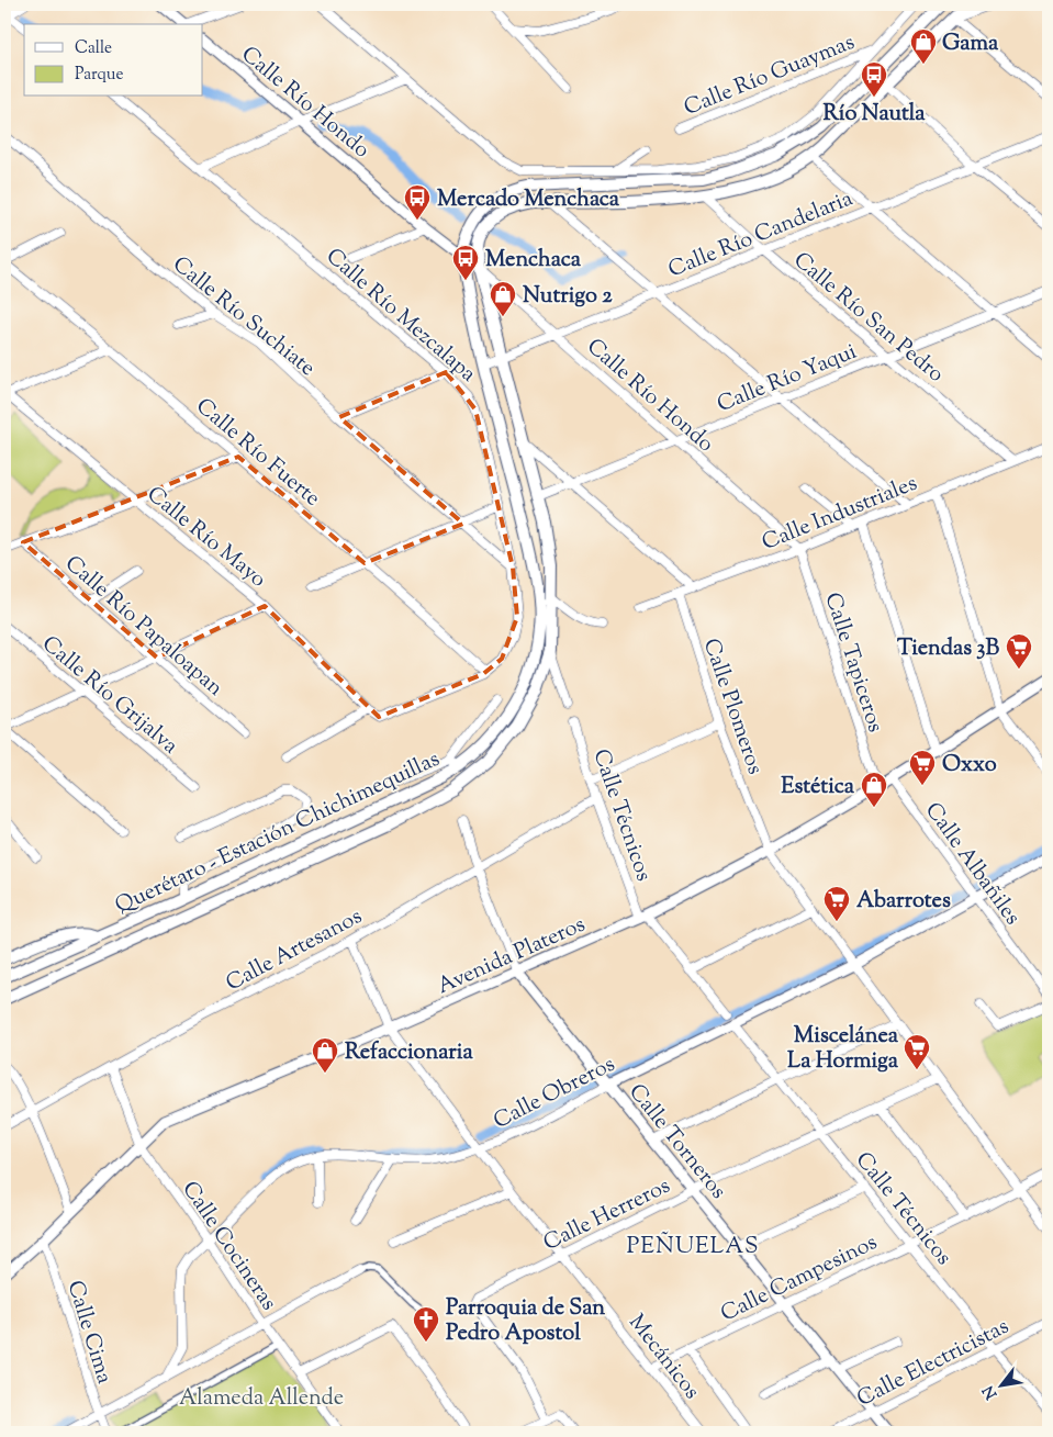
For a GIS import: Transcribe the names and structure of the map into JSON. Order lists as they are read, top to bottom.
{
  "streets": {
    "main road": ["Querétaro - Estación Chichimequillas"],
    "street": [
      "Calle Río Guaymas",
      "Calle Río Hondo",
      "Calle Río Candelaria",
      "Calle Río Mezcalapa",
      "Calle Río Suchiate",
      "Calle Río San Pedro",
      "Calle Río Yaqui",
      "Calle Río Fuerte",
      "Calle Industriales",
      "Calle Río Mayo",
      "Calle Río Papaloapan",
      "Calle Tapiceros",
      "Calle Río Grijalva",
      "Calle Plomeros",
      "Calle Técnicos",
      "Calle Albañiles",
      "Calle Artesanos",
      "Avenida Plateros",
      "Calle Obreros",
      "Calle Torneros",
      "Calle Herreros",
      "Calle Cocineras",
      "Calle Campesinos",
      "Calle Cima",
      "Mecánicos",
      "Calle Electricistas"
    ]
  },
  "crossings": [
    ["Calle Río Hondo", "Calle Río Candelaria"],
    ["Calle Río Hondo", "Calle Río Yaqui"],
    ["Calle Río Hondo", "Calle Industriales"],
    ["Calle Río Hondo", "Calle Tapiceros"],
    ["Calle Río Hondo", "Querétaro - Estación Chichimequillas"],
    ["Calle Río Candelaria", "Calle Río San Pedro"],
    ["Calle Río Candelaria", "Querétaro - Estación Chichimequillas"],
    ["Calle Río Mezcalapa", "Calle Río Suchiate"],
    ["Calle Río Mezcalapa", "Calle Río Fuerte"],
    ["Calle Río Mezcalapa", "Calle Río Mayo"],
    ["Calle Río San Pedro", "Calle Río Yaqui"],
    ["Calle Río San Pedro", "Calle Industriales"],
    ["Calle Río San Pedro", "Querétaro - Estación Chichimequillas"],
    ["Calle Río Yaqui", "Querétaro - Estación Chichimequillas"],
    ["Calle Río Fuerte", "Calle Río Mayo"],
    ["Calle Industriales", "Calle Tapiceros"],
    ["Calle Industriales", "Calle Plomeros"],
    ["Calle Tapiceros", "Avenida Plateros"],
    ["Calle Plomeros", "Avenida Plateros"],
    ["Calle Plomeros", "Calle Obreros"],
    ["Calle Plomeros", "Calle Herreros"],
    ["Calle Plomeros", "Calle Campesinos"],
    ["Calle Técnicos", "Calle Artesanos"],
    ["Calle Técnicos", "Avenida Plateros"],
    ["Calle Técnicos", "Calle Obreros"],
    ["Calle Técnicos", "Calle Herreros"],
    ["Calle Técnicos", "Calle Campesinos"],
    ["Calle Técnicos", "Calle Electricistas"],
    ["Calle Albañiles", "Avenida Plateros"],
    ["Calle Albañiles", "Calle Obreros"],
    ["Calle Artesanos", "Calle Torneros"],
    ["Calle Artesanos", "Calle Cocineras"],
    ["Calle Artesanos", "Mecánicos"],
    ["Avenida Plateros", "Calle Torneros"],
    ["Avenida Plateros", "Calle Cocineras"],
    ["Avenida Plateros", "Calle Cima"],
    ["Avenida Plateros", "Mecánicos"],
    ["Calle Obreros", "Calle Torneros"],
    ["Calle Obreros", "Calle Cocineras"],
    ["Calle Obreros", "Mecánicos"],
    ["Calle Torneros", "Calle Herreros"],
    ["Calle Torneros", "Calle Campesinos"],
    ["Calle Torneros", "Calle Electricistas"],
    ["Calle Herreros", "Mecánicos"],
    ["Calle Campesinos", "Mecánicos"]
  ],
  "districts": ["PEÑUELAS"],
  "parks": ["Alameda Allende"],
  "places": {
    "shop": [
      "Gama",
      "Nutrigo 2",
      "Estética",
      "Refaccionaria"
    ],
    "bus stop": ["Río Nautla", "Mercado Menchaca", "Menchaca"],
    "supermarket": [
      "Tiendas 3B",
      "Oxxo",
      "Abarrotes",
      "Miscelánea La Hormiga"
    ],
    "church": ["Parroquia de San Pedro Apostol"]
  },
  "legend": ["Calle", "Parque"],
  "north": "bottom left"
}
